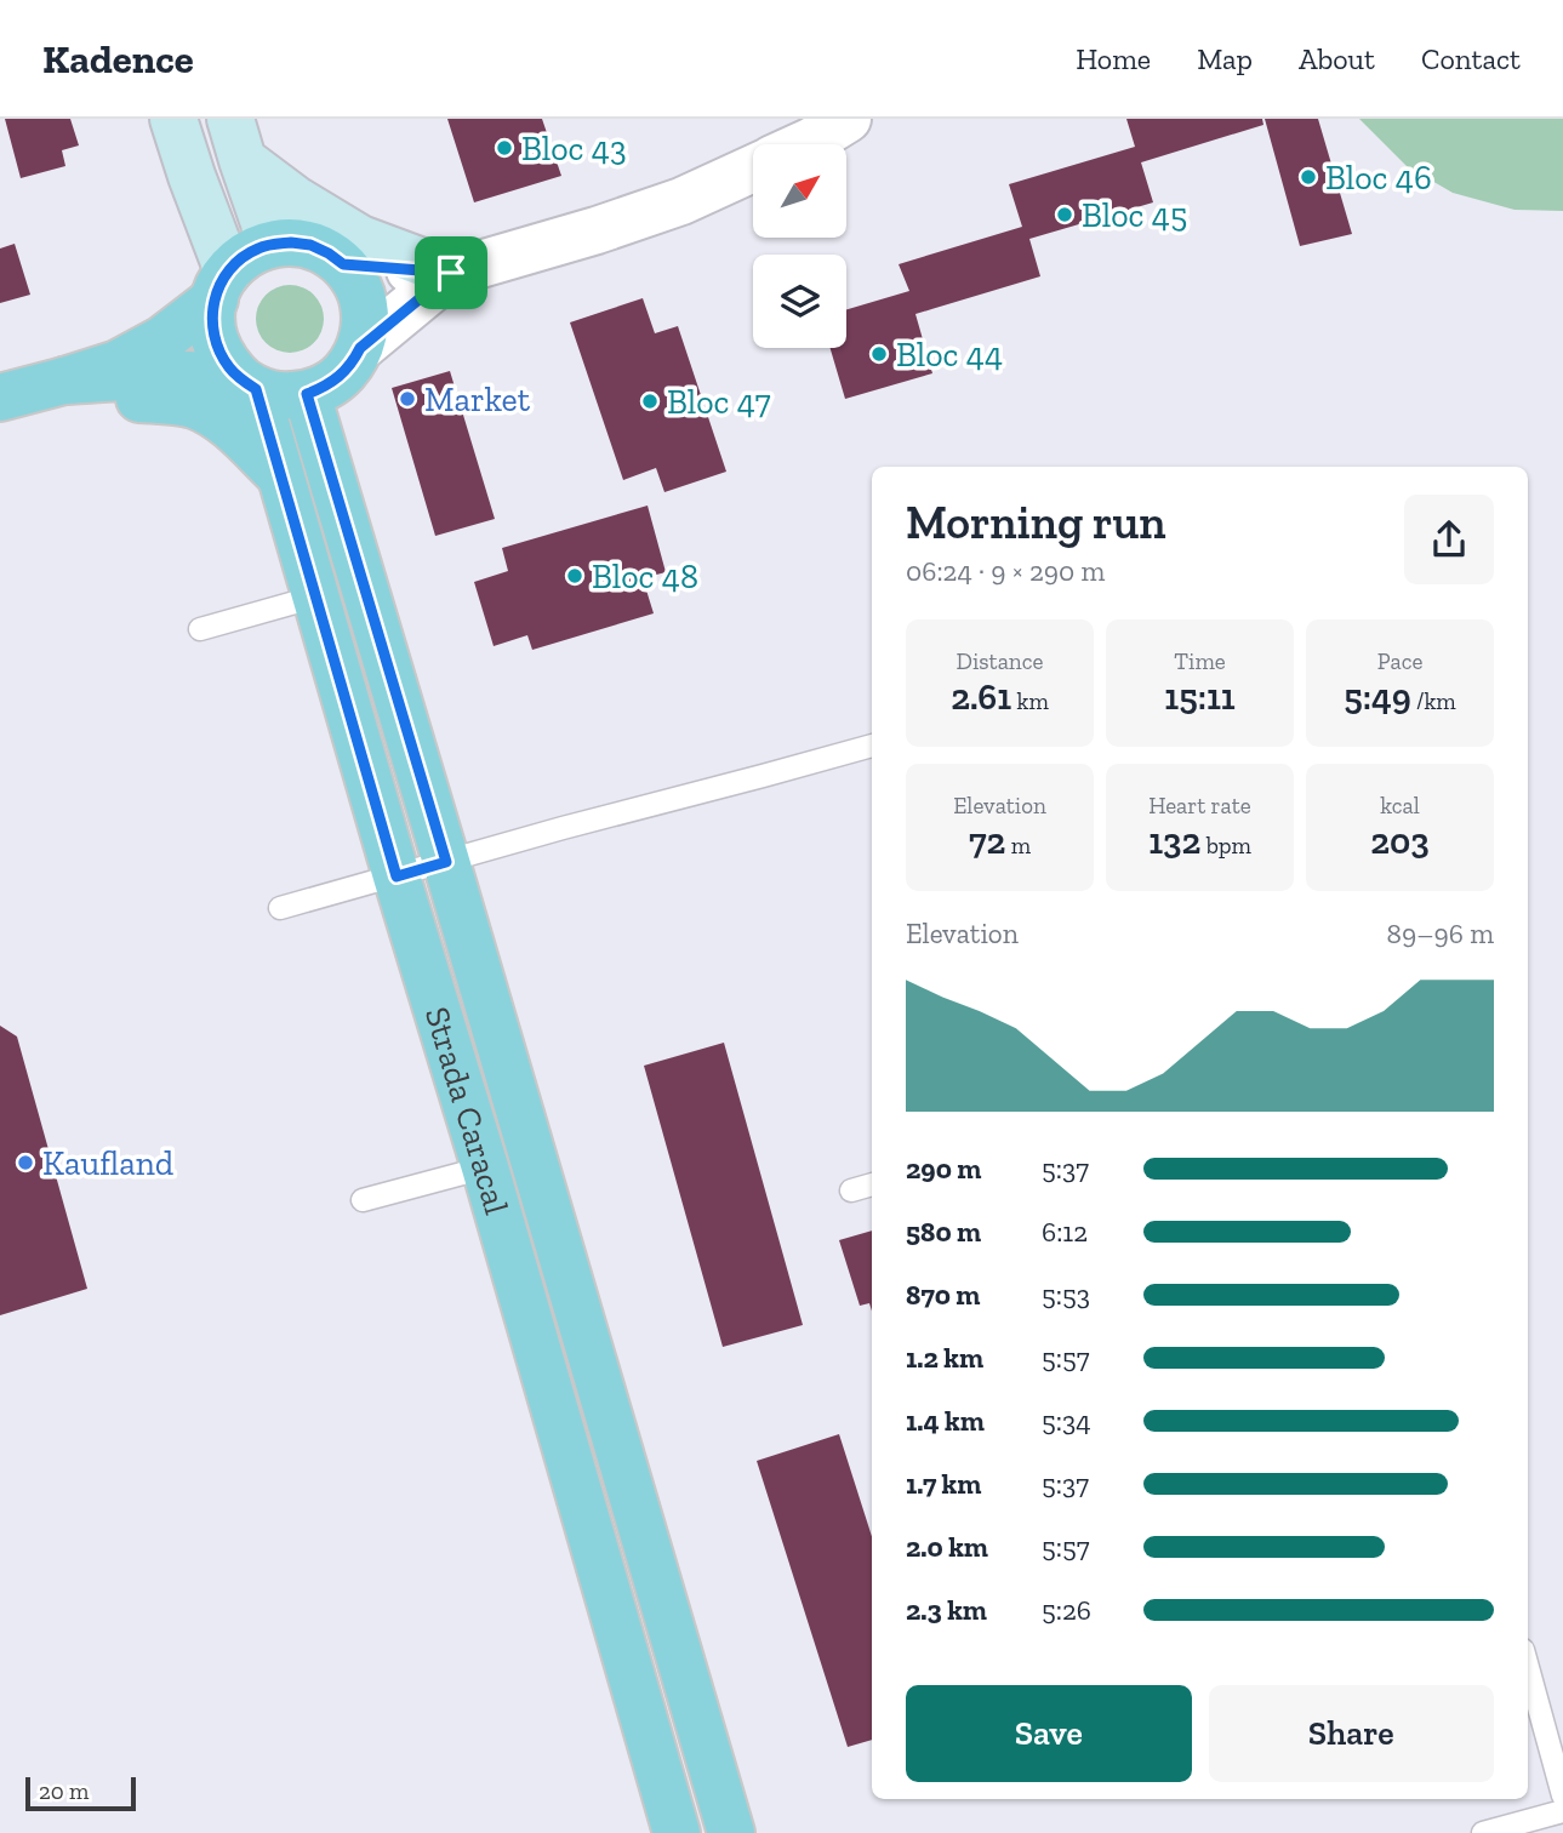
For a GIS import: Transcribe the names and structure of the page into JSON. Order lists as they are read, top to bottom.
{
  "streets": {
    "main road": ["Strada Caracal"]
  },
  "places": [
    "Bloc 43",
    "Bloc 46",
    "Bloc 45",
    "Bloc 44",
    "Market",
    "Bloc 47",
    "Bloc 48",
    "Kaufland"
  ],
  "scale_bar": "20 m",
  "north": "top right",
  "page": {
    "header": "Kadence",
    "nav": [
      "Home",
      "Map",
      "About",
      "Contact"
    ],
    "heading": ["Morning run", "06:24 · 9 × 290 m"],
    "stats": [
      ["Distance", "2.61 km"],
      ["Time", "15:11"],
      ["Pace", "5:49 /km"],
      ["Elevation", "72 m"],
      ["Heart rate", "132 bpm"],
      ["kcal", "203"]
    ],
    "chart": ["Elevation", "89–96 m"],
    "list": [
      {
        "name": "290 m",
        "note": "5:37"
      },
      {
        "name": "580 m",
        "note": "6:12"
      },
      {
        "name": "870 m",
        "note": "5:53"
      },
      {
        "name": "1.2 km",
        "note": "5:57"
      },
      {
        "name": "1.4 km",
        "note": "5:34"
      },
      {
        "name": "1.7 km",
        "note": "5:37"
      },
      {
        "name": "2.0 km",
        "note": "5:57"
      },
      {
        "name": "2.3 km",
        "note": "5:26"
      }
    ],
    "buttons": ["Save", "Share"],
    "scale": "20 m"
  }
}
